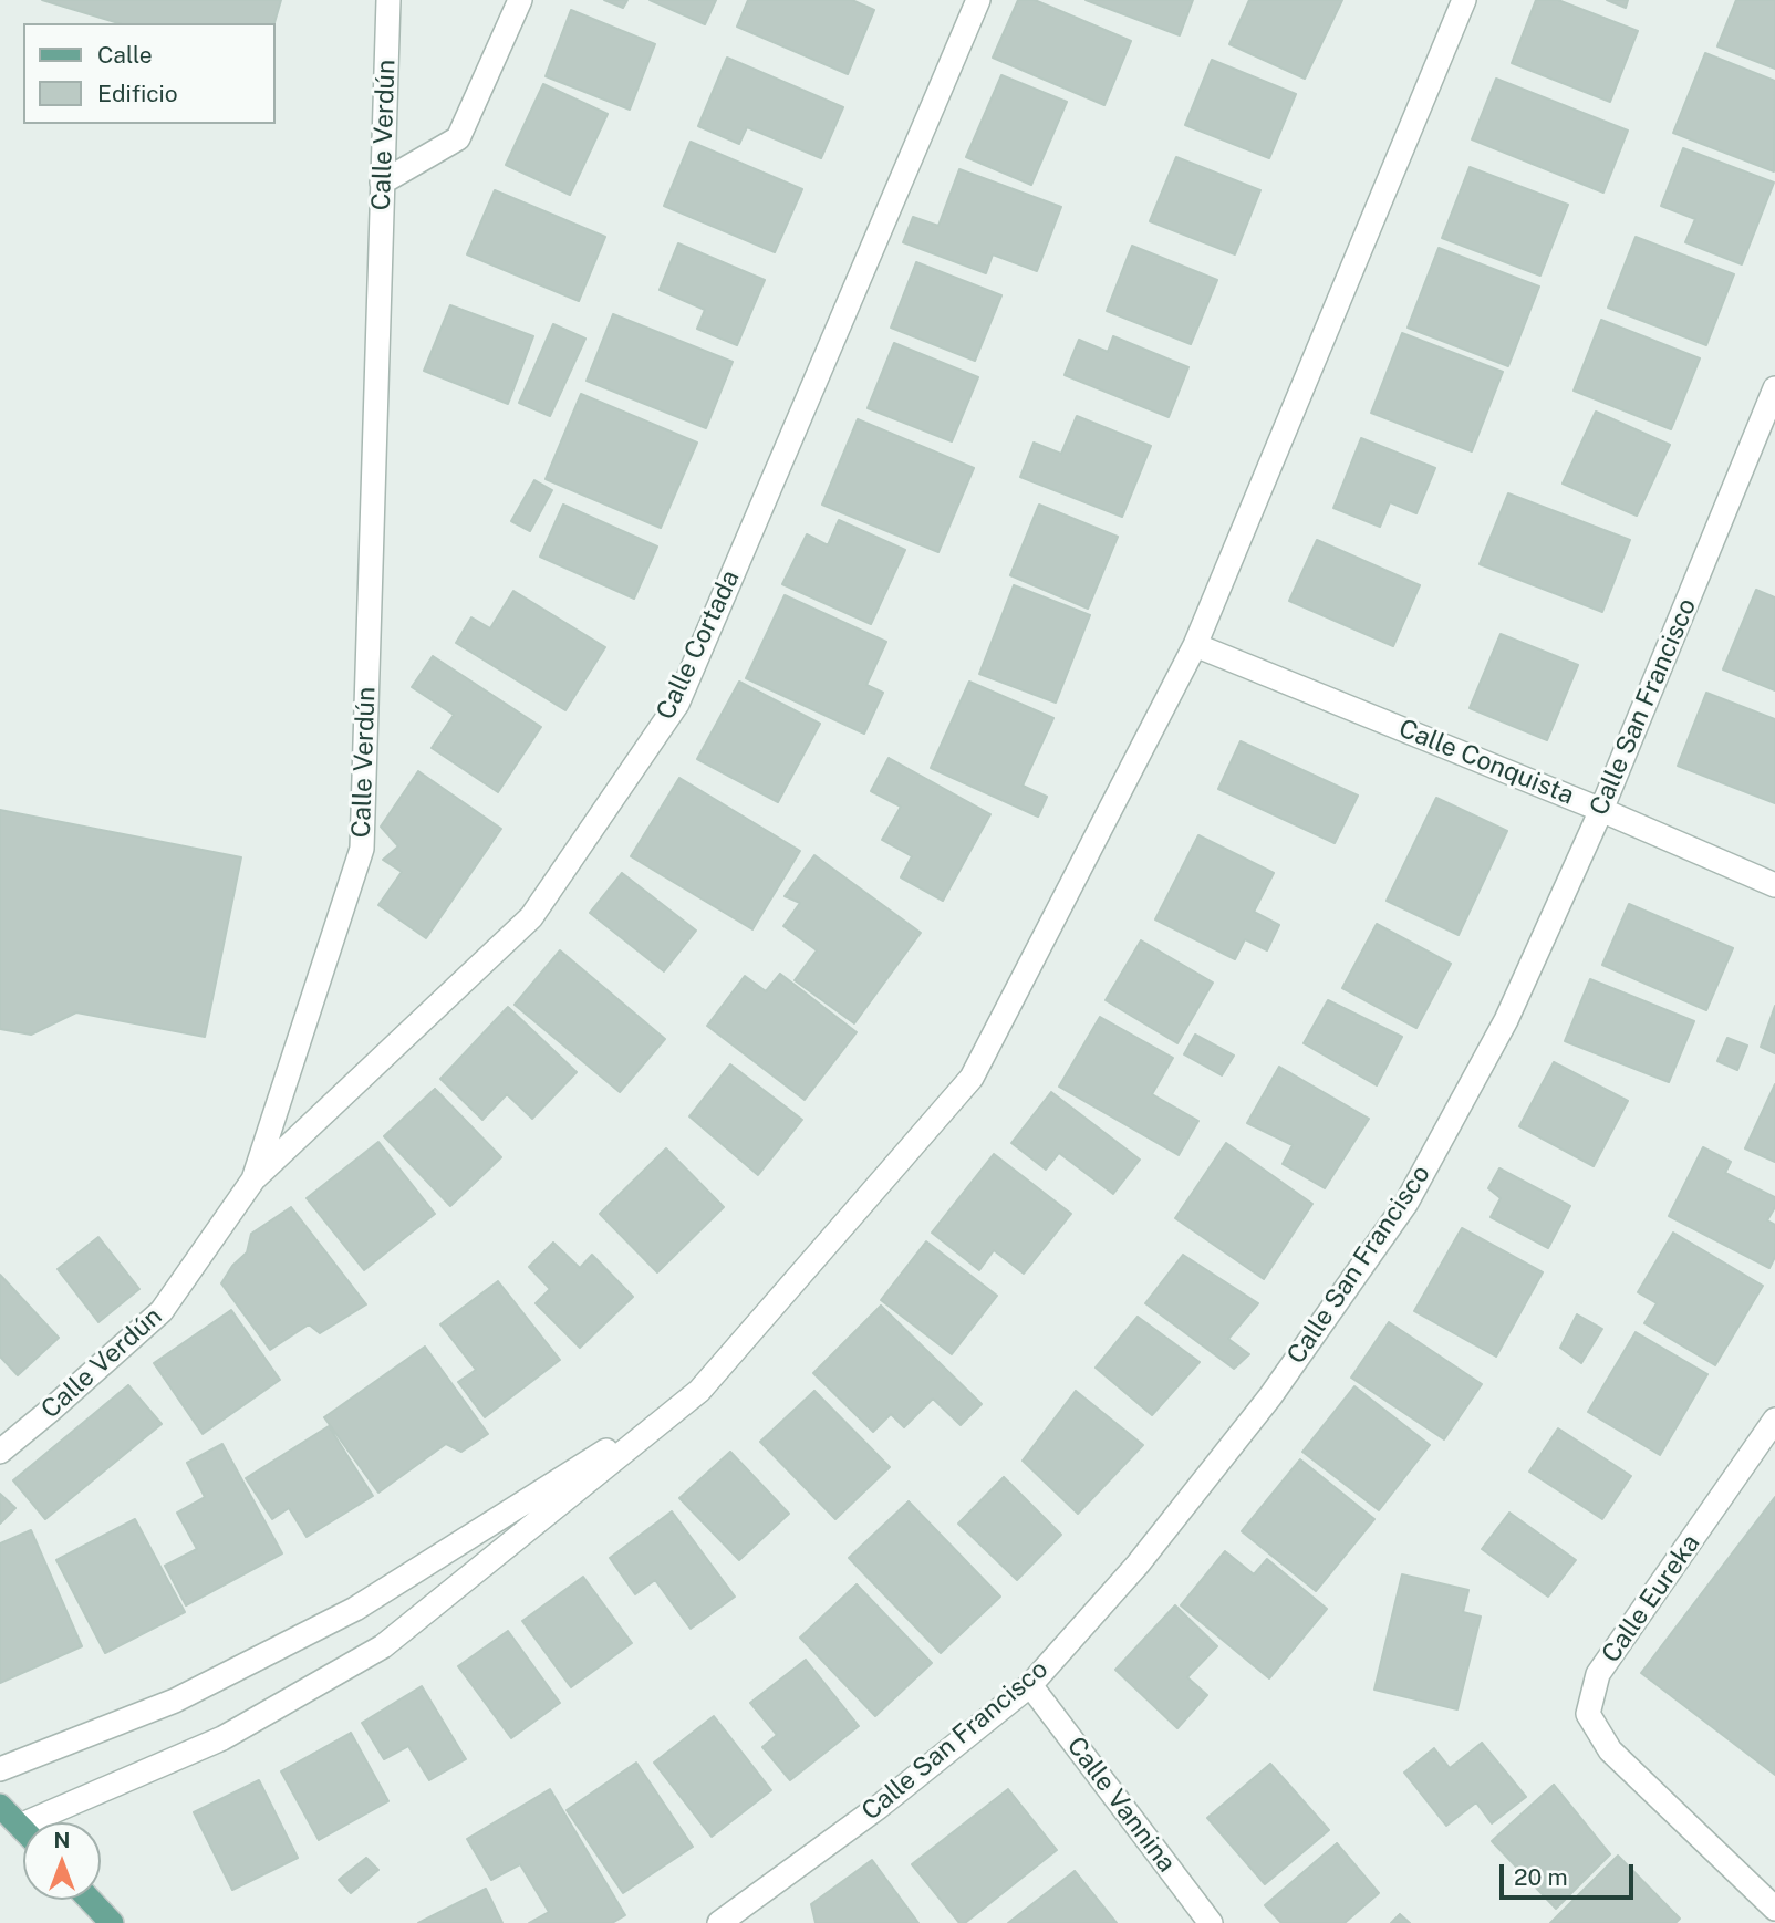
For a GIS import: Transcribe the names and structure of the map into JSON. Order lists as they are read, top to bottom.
{
  "streets": {
    "street": [
      "Calle Verdún",
      "Calle Cortada",
      "Calle San Francisco",
      "Calle Conquista",
      "Calle Eureka",
      "Calle Vannina"
    ]
  },
  "crossings": [
    ["Calle Verdún", "Calle Cortada"],
    ["Calle San Francisco", "Calle Conquista"],
    ["Calle San Francisco", "Calle Vannina"]
  ],
  "legend": ["Calle", "Edificio"],
  "scale_bar": "20 m",
  "north": "top"
}
